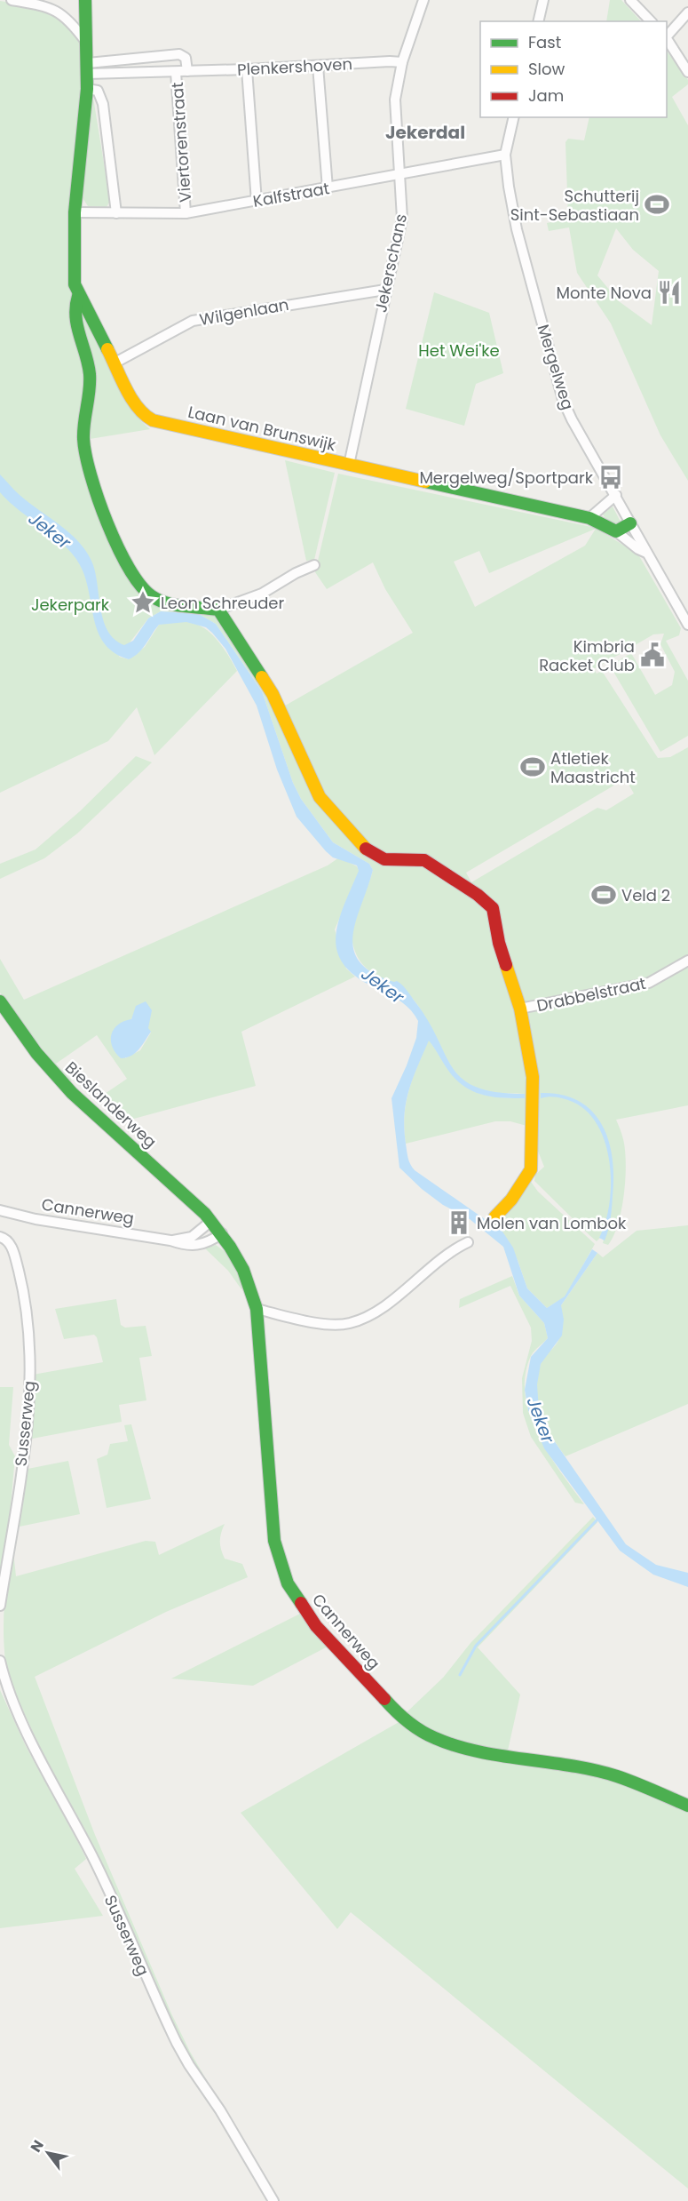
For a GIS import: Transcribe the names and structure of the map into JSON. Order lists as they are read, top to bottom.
{
  "streets": {
    "street": [
      "Plenkershoven",
      "Viertorenstraat",
      "Kalfstraat",
      "Jekerschans",
      "Wilgenlaan",
      "Mergelweg",
      "Laan van Brunswijk",
      "Drabbelstraat",
      "Bieslanderweg",
      "Cannerweg",
      "Susserweg"
    ]
  },
  "crossings": [
    ["Plenkershoven", "Viertorenstraat"],
    ["Plenkershoven", "Jekerschans"],
    ["Plenkershoven", "Laan van Brunswijk"],
    ["Viertorenstraat", "Kalfstraat"],
    ["Kalfstraat", "Jekerschans"],
    ["Kalfstraat", "Mergelweg"],
    ["Kalfstraat", "Laan van Brunswijk"],
    ["Jekerschans", "Wilgenlaan"],
    ["Jekerschans", "Laan van Brunswijk"],
    ["Wilgenlaan", "Laan van Brunswijk"],
    ["Mergelweg", "Laan van Brunswijk"],
    ["Bieslanderweg", "Cannerweg"]
  ],
  "districts": ["Jekerdal"],
  "water": ["Jeker"],
  "parks": ["Het Wei'ke", "Jekerpark"],
  "places": {
    "sports": ["Schutterij Sint-Sebastiaan", "Atletiek Maastricht", "Veld 2"],
    "restaurant": ["Monte Nova"],
    "bus stop": ["Mergelweg/Sportpark"],
    "place": ["Leon Schreuder"],
    "public building": ["Kimbria Racket Club"],
    "building": ["Molen van Lombok"]
  },
  "legend": ["Fast", "Slow", "Jam"],
  "north": "top left"
}
